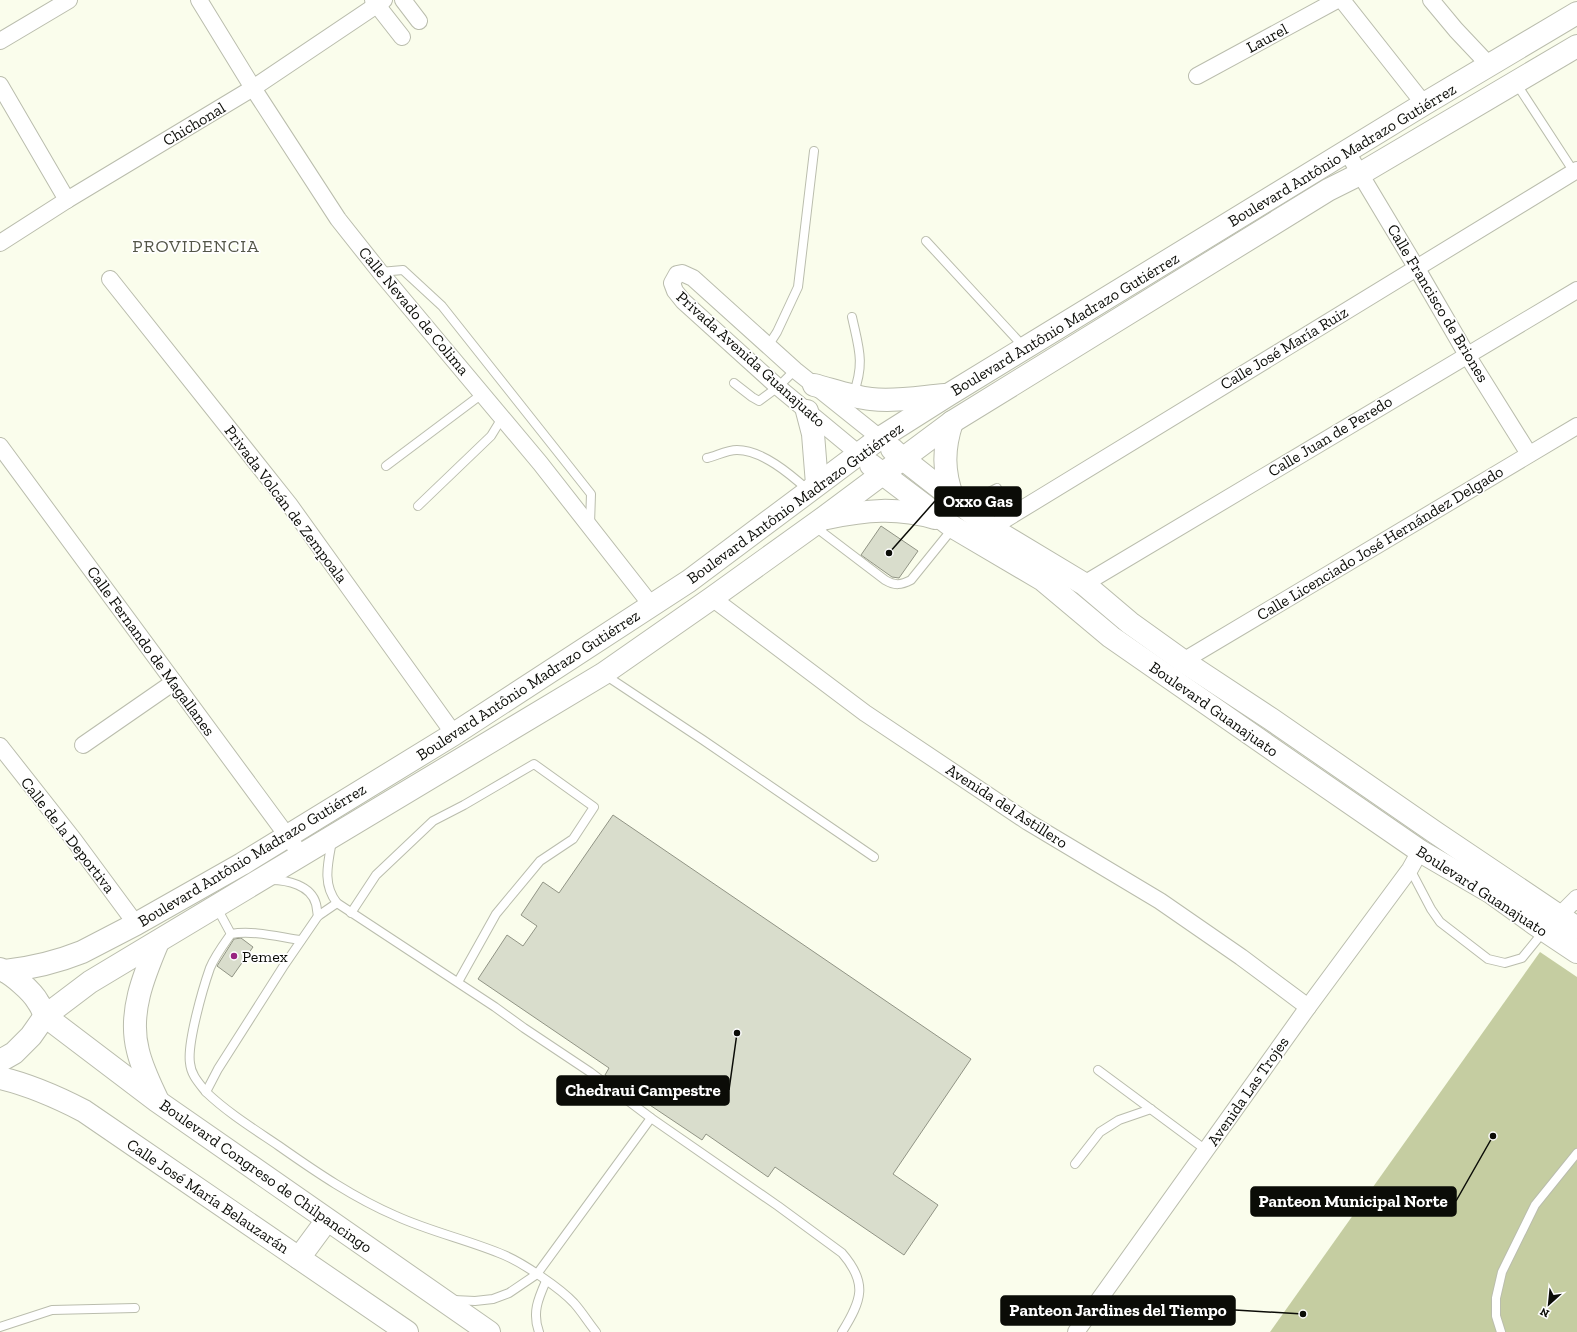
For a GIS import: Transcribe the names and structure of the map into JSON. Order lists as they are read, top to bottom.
{
  "streets": {
    "street": [
      "Laurel",
      "Chichonal",
      "Boulevard Antônio Madrazo Gutiérrez",
      "Calle Francisco de Briones",
      "Calle Nevado de Colima",
      "Calle José María Ruiz",
      "Privada Avenida Guanajuato",
      "Calle Juan de Peredo",
      "Privada Volcán de Zempoala",
      "Calle Licenciado José Hernández Delgado",
      "Calle Fernando de Magallanes",
      "Boulevard Guanajuato",
      "Avenida del Astillero",
      "Calle de la Deportiva",
      "Avenida Las Trojes",
      "Boulevard Congreso de Chilpancingo",
      "Calle José María Belauzarán"
    ]
  },
  "crossings": [
    ["Chichonal", "Calle Nevado de Colima"],
    ["Boulevard Antônio Madrazo Gutiérrez", "Calle Francisco de Briones"],
    ["Boulevard Antônio Madrazo Gutiérrez", "Calle Nevado de Colima"],
    ["Boulevard Antônio Madrazo Gutiérrez", "Privada Avenida Guanajuato"],
    ["Boulevard Antônio Madrazo Gutiérrez", "Privada Volcán de Zempoala"],
    ["Boulevard Antônio Madrazo Gutiérrez", "Calle Fernando de Magallanes"],
    ["Boulevard Antônio Madrazo Gutiérrez", "Boulevard Guanajuato"],
    ["Boulevard Antônio Madrazo Gutiérrez", "Avenida del Astillero"],
    ["Boulevard Antônio Madrazo Gutiérrez", "Calle de la Deportiva"],
    ["Boulevard Antônio Madrazo Gutiérrez", "Boulevard Congreso de Chilpancingo"],
    ["Calle Francisco de Briones", "Calle José María Ruiz"],
    ["Calle Francisco de Briones", "Calle Juan de Peredo"],
    ["Calle Francisco de Briones", "Calle Licenciado José Hernández Delgado"],
    ["Calle José María Ruiz", "Boulevard Guanajuato"],
    ["Privada Avenida Guanajuato", "Boulevard Guanajuato"],
    ["Calle Juan de Peredo", "Boulevard Guanajuato"],
    ["Calle Licenciado José Hernández Delgado", "Boulevard Guanajuato"],
    ["Boulevard Guanajuato", "Avenida Las Trojes"],
    ["Avenida del Astillero", "Avenida Las Trojes"]
  ],
  "districts": ["PROVIDENCIA"],
  "places": [
    "Oxxo Gas",
    "Pemex",
    "Chedraui Campestre",
    "Panteon Municipal Norte",
    "Panteon Jardines del Tiempo"
  ],
  "north": "bottom left"
}
